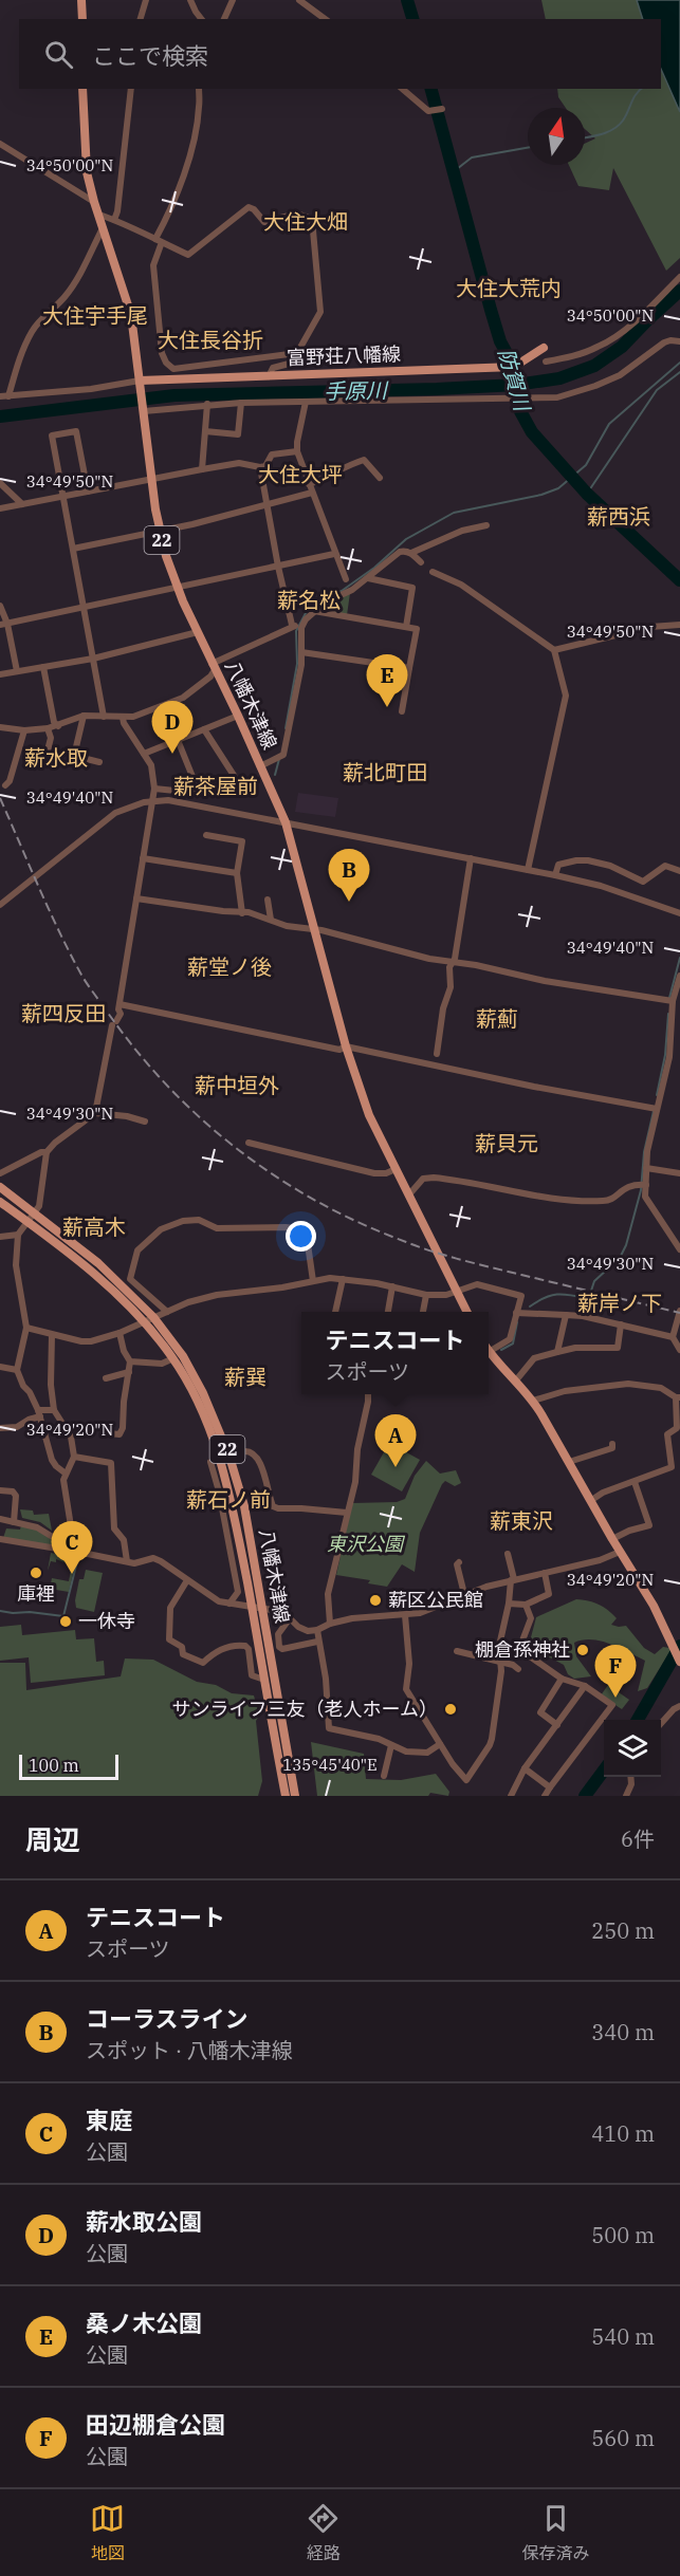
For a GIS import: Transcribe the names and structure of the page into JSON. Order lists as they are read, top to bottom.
{
  "streets": {
    "main road": ["富野荘八幡線", "22", "八幡木津線"]
  },
  "crossings": [
    ["富野荘八幡線", "八幡木津線"]
  ],
  "districts": [
    "大住大畑",
    "大住大荒内",
    "大住宇手尾",
    "大住長谷折",
    "大住大坪",
    "薪西浜",
    "薪名松",
    "薪水取",
    "薪北町田",
    "薪茶屋前",
    "薪堂ノ後",
    "薪四反田",
    "薪薊",
    "薪中垣外",
    "薪貝元",
    "薪高木",
    "薪岸ノ下",
    "薪巽",
    "薪石ノ前",
    "薪東沢"
  ],
  "water": ["防賀川", "手原川"],
  "parks": ["東沢公園"],
  "places": [
    "庫裡",
    "薪区公民館",
    "一休寺",
    "棚倉孫神社",
    "サンライフ三友（老人ホーム）"
  ],
  "scale_bar": "100 m",
  "north": "top",
  "page": {
    "search": "ここで検索",
    "pins": [
      "E",
      "D",
      "B",
      "A",
      "C",
      "F"
    ],
    "popup": ["テニスコート", "スポーツ"],
    "scale": "100 m",
    "heading": ["周辺", "6件"],
    "list": [
      {
        "mark": "A",
        "name": "テニスコート",
        "note": "スポーツ",
        "value": "250 m"
      },
      {
        "mark": "B",
        "name": "コーラスライン",
        "note": "スポット · 八幡木津線",
        "value": "340 m"
      },
      {
        "mark": "C",
        "name": "東庭",
        "note": "公園",
        "value": "410 m"
      },
      {
        "mark": "D",
        "name": "薪水取公園",
        "note": "公園",
        "value": "500 m"
      },
      {
        "mark": "E",
        "name": "桑ノ木公園",
        "note": "公園",
        "value": "540 m"
      },
      {
        "mark": "F",
        "name": "田辺棚倉公園",
        "note": "公園",
        "value": "560 m"
      }
    ],
    "nav": ["地図", "経路", "保存済み"]
  },
  "coordinates": [
    "34°50'00\"N",
    "34°49'50\"N",
    "34°49'40\"N",
    "34°49'30\"N",
    "34°49'20\"N",
    "135°45'40\"E"
  ]
}
